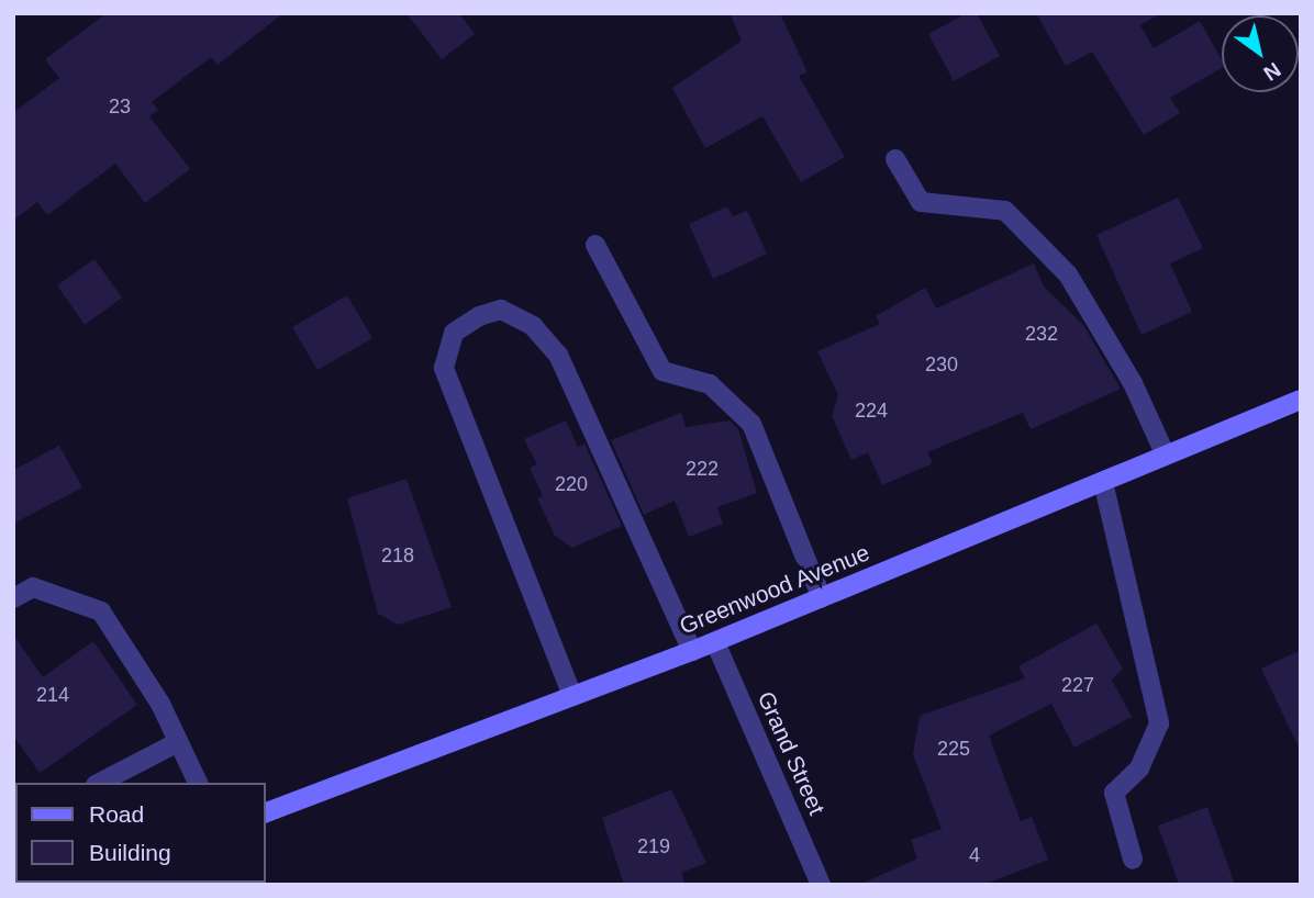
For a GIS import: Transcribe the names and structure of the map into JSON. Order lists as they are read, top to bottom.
{
  "streets": {
    "main road": ["Greenwood Avenue"],
    "street": ["Grand Street"]
  },
  "crossings": [
    ["Greenwood Avenue", "Grand Street"]
  ],
  "house_numbers": [
    "23",
    "232",
    "230",
    "224",
    "222",
    "220",
    "218",
    "227",
    "214",
    "225",
    "219",
    "4"
  ],
  "legend": ["Road", "Building"],
  "north": "bottom right"
}
